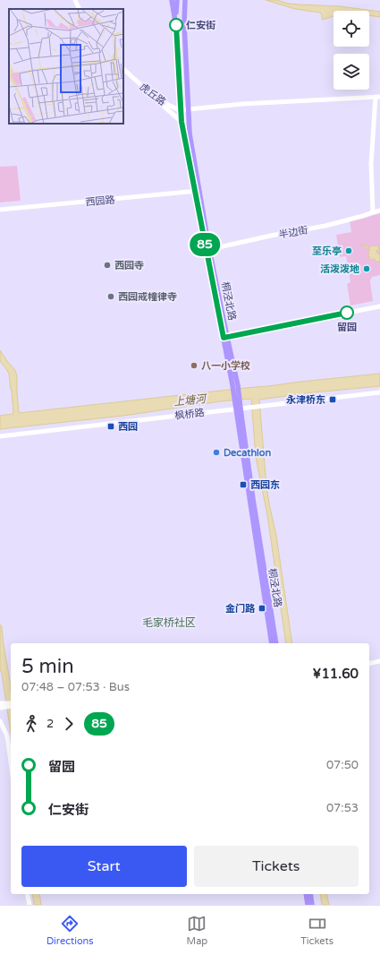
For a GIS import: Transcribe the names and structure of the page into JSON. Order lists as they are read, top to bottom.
{
  "streets": {
    "main road": [
      "虎丘路",
      "西园路",
      "半边街",
      "桐泾北路",
      "枫桥路"
    ]
  },
  "crossings": [
    ["虎丘路", "桐泾北路"],
    ["西园路", "桐泾北路"],
    ["半边街", "桐泾北路"],
    ["桐泾北路", "枫桥路"]
  ],
  "districts": ["毛家桥社区"],
  "water": ["上塘河"],
  "places": {
    "other": [
      "仁安街",
      "至乐亭",
      "西园寺",
      "活泼泼地",
      "西园戒幢律寺",
      "留园",
      "八一小学校",
      "Decathlon"
    ],
    "transit": [
      "永津桥东",
      "西园",
      "西园东",
      "金门路"
    ]
  },
  "lines": ["bus line 85"],
  "page": {
    "on_map": "85",
    "heading": ["5 min", "07:48 – 07:53 · Bus", "¥11.60"],
    "legs": ["2", "85"],
    "list": [
      {
        "name": "留园",
        "value": "07:50"
      },
      {
        "name": "仁安街",
        "value": "07:53"
      }
    ],
    "buttons": ["Start", "Tickets"],
    "tabs": ["Directions", "Map", "Tickets"]
  }
}
